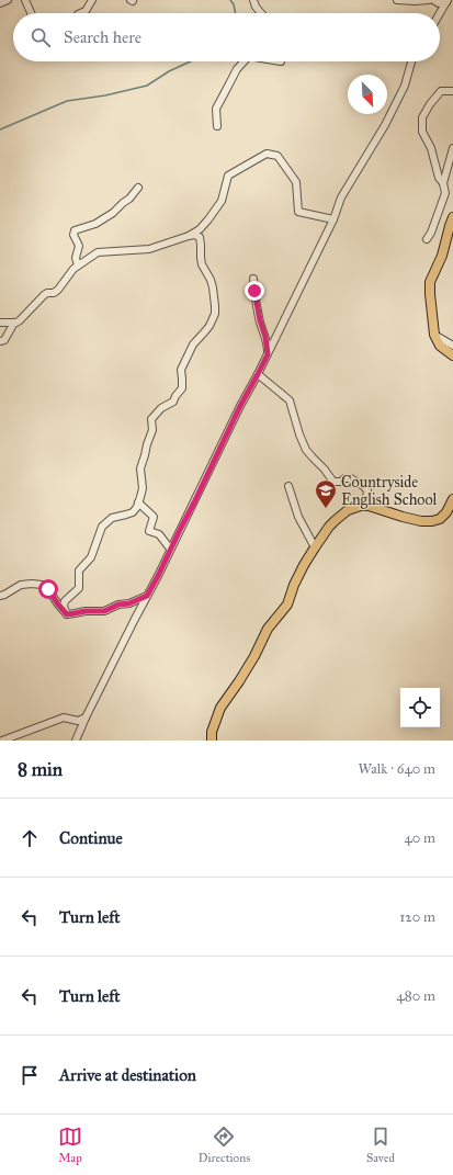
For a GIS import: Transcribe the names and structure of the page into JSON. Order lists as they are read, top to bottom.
{
  "places": {
    "school or university": ["Countryside English School"]
  },
  "north": "bottom right",
  "page": {
    "search": "Search here",
    "heading": ["8 min", "Walk · 640 m"],
    "list": [
      ["Continue", "40 m"],
      ["Turn left", "120 m"],
      ["Turn left", "480 m"],
      "Arrive at destination"
    ],
    "nav": ["Map", "Directions", "Saved"]
  }
}
